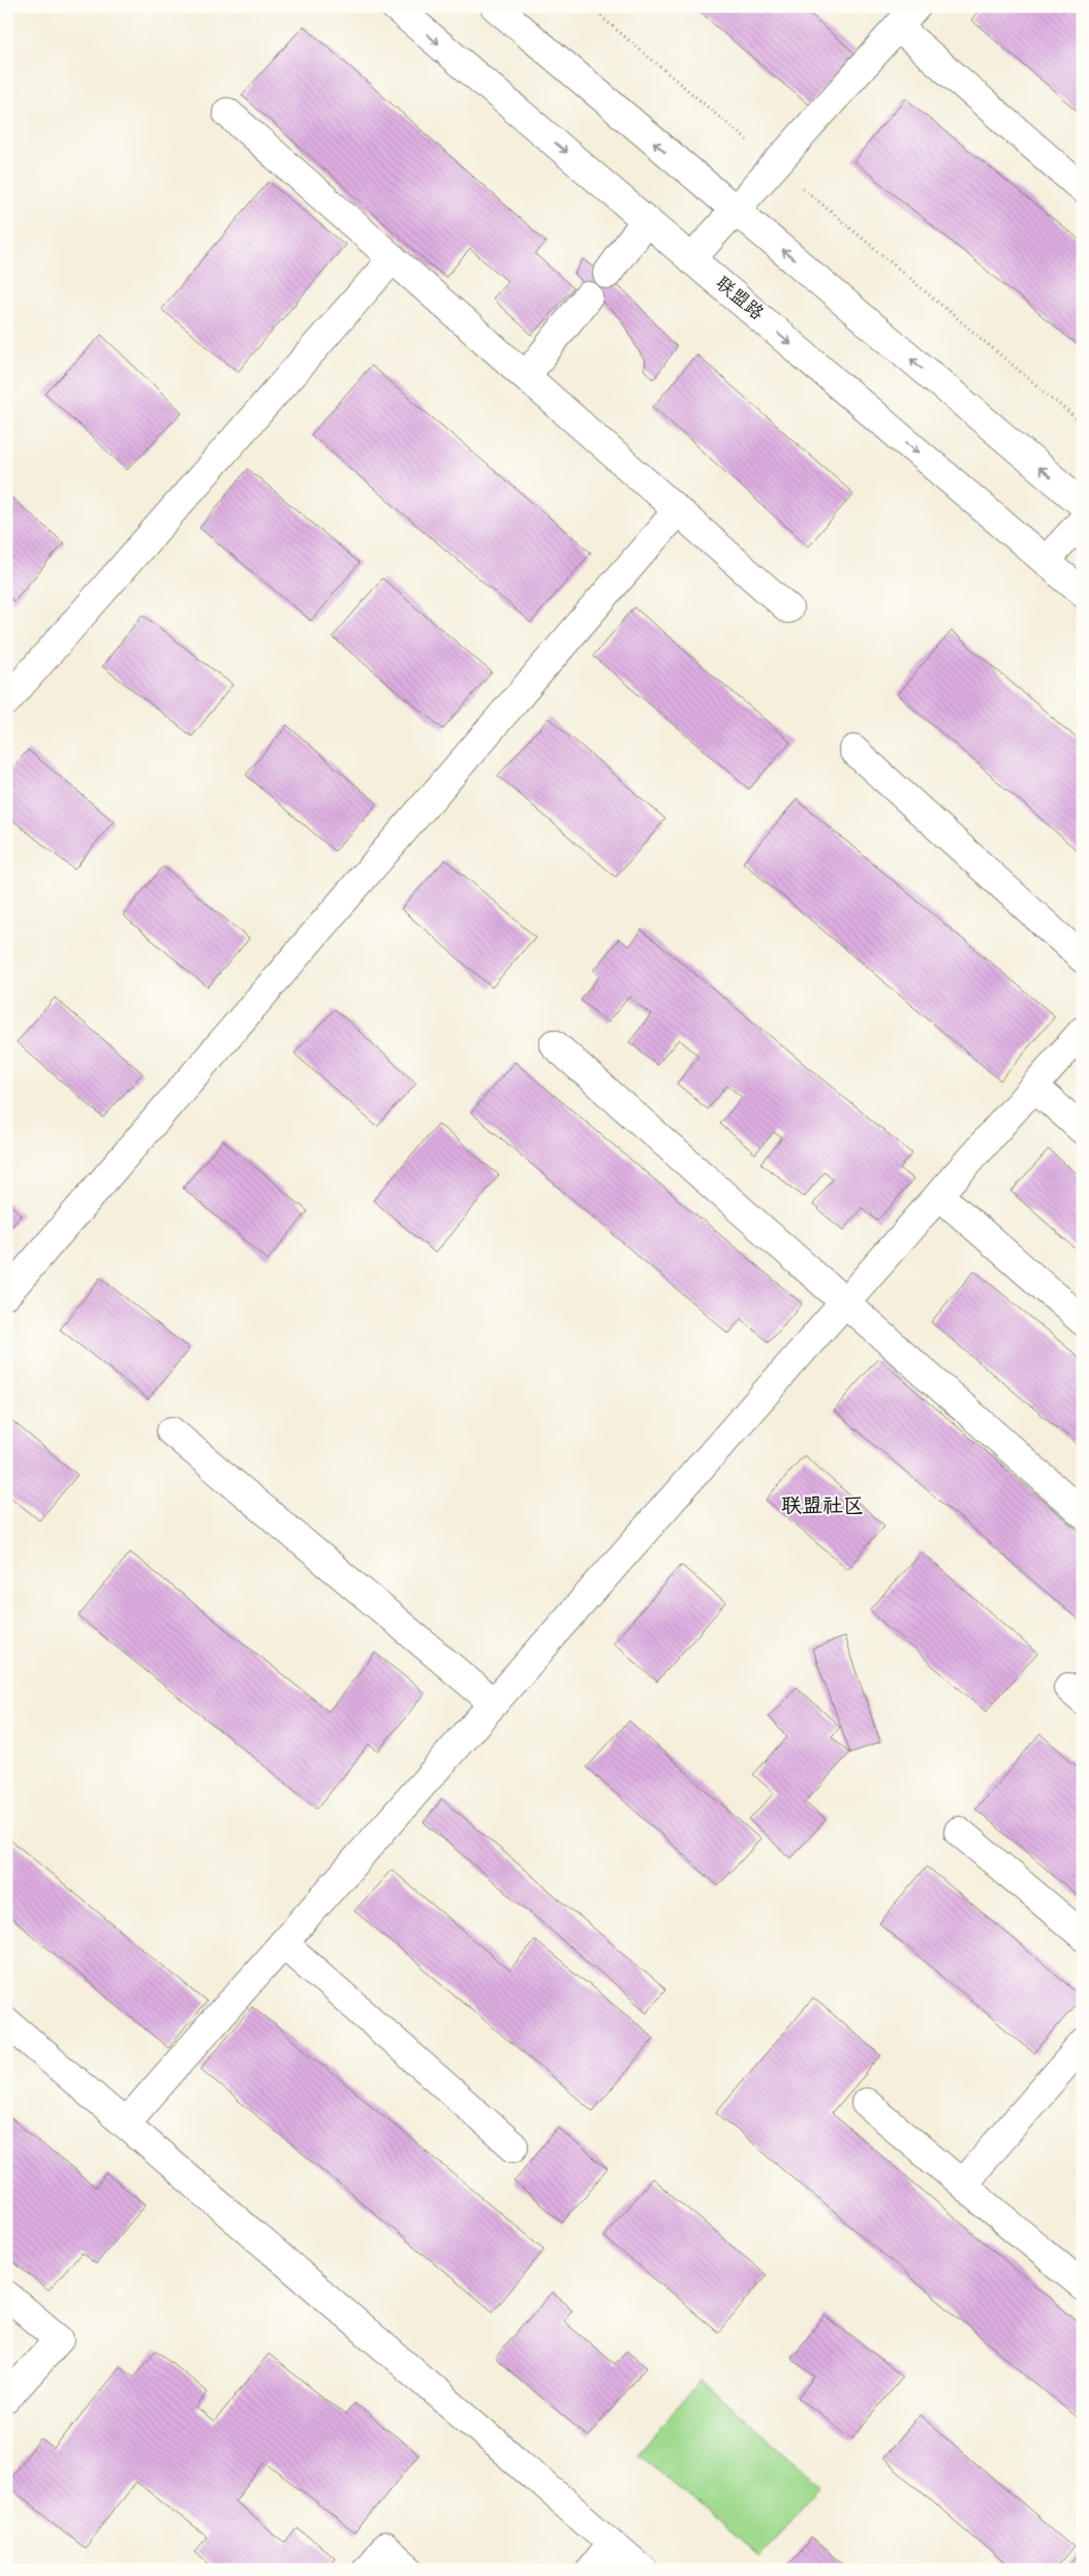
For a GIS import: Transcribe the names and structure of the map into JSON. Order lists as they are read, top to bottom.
{
  "streets": {
    "main road": ["联盟路"]
  },
  "districts": ["联盟社区"]
}
